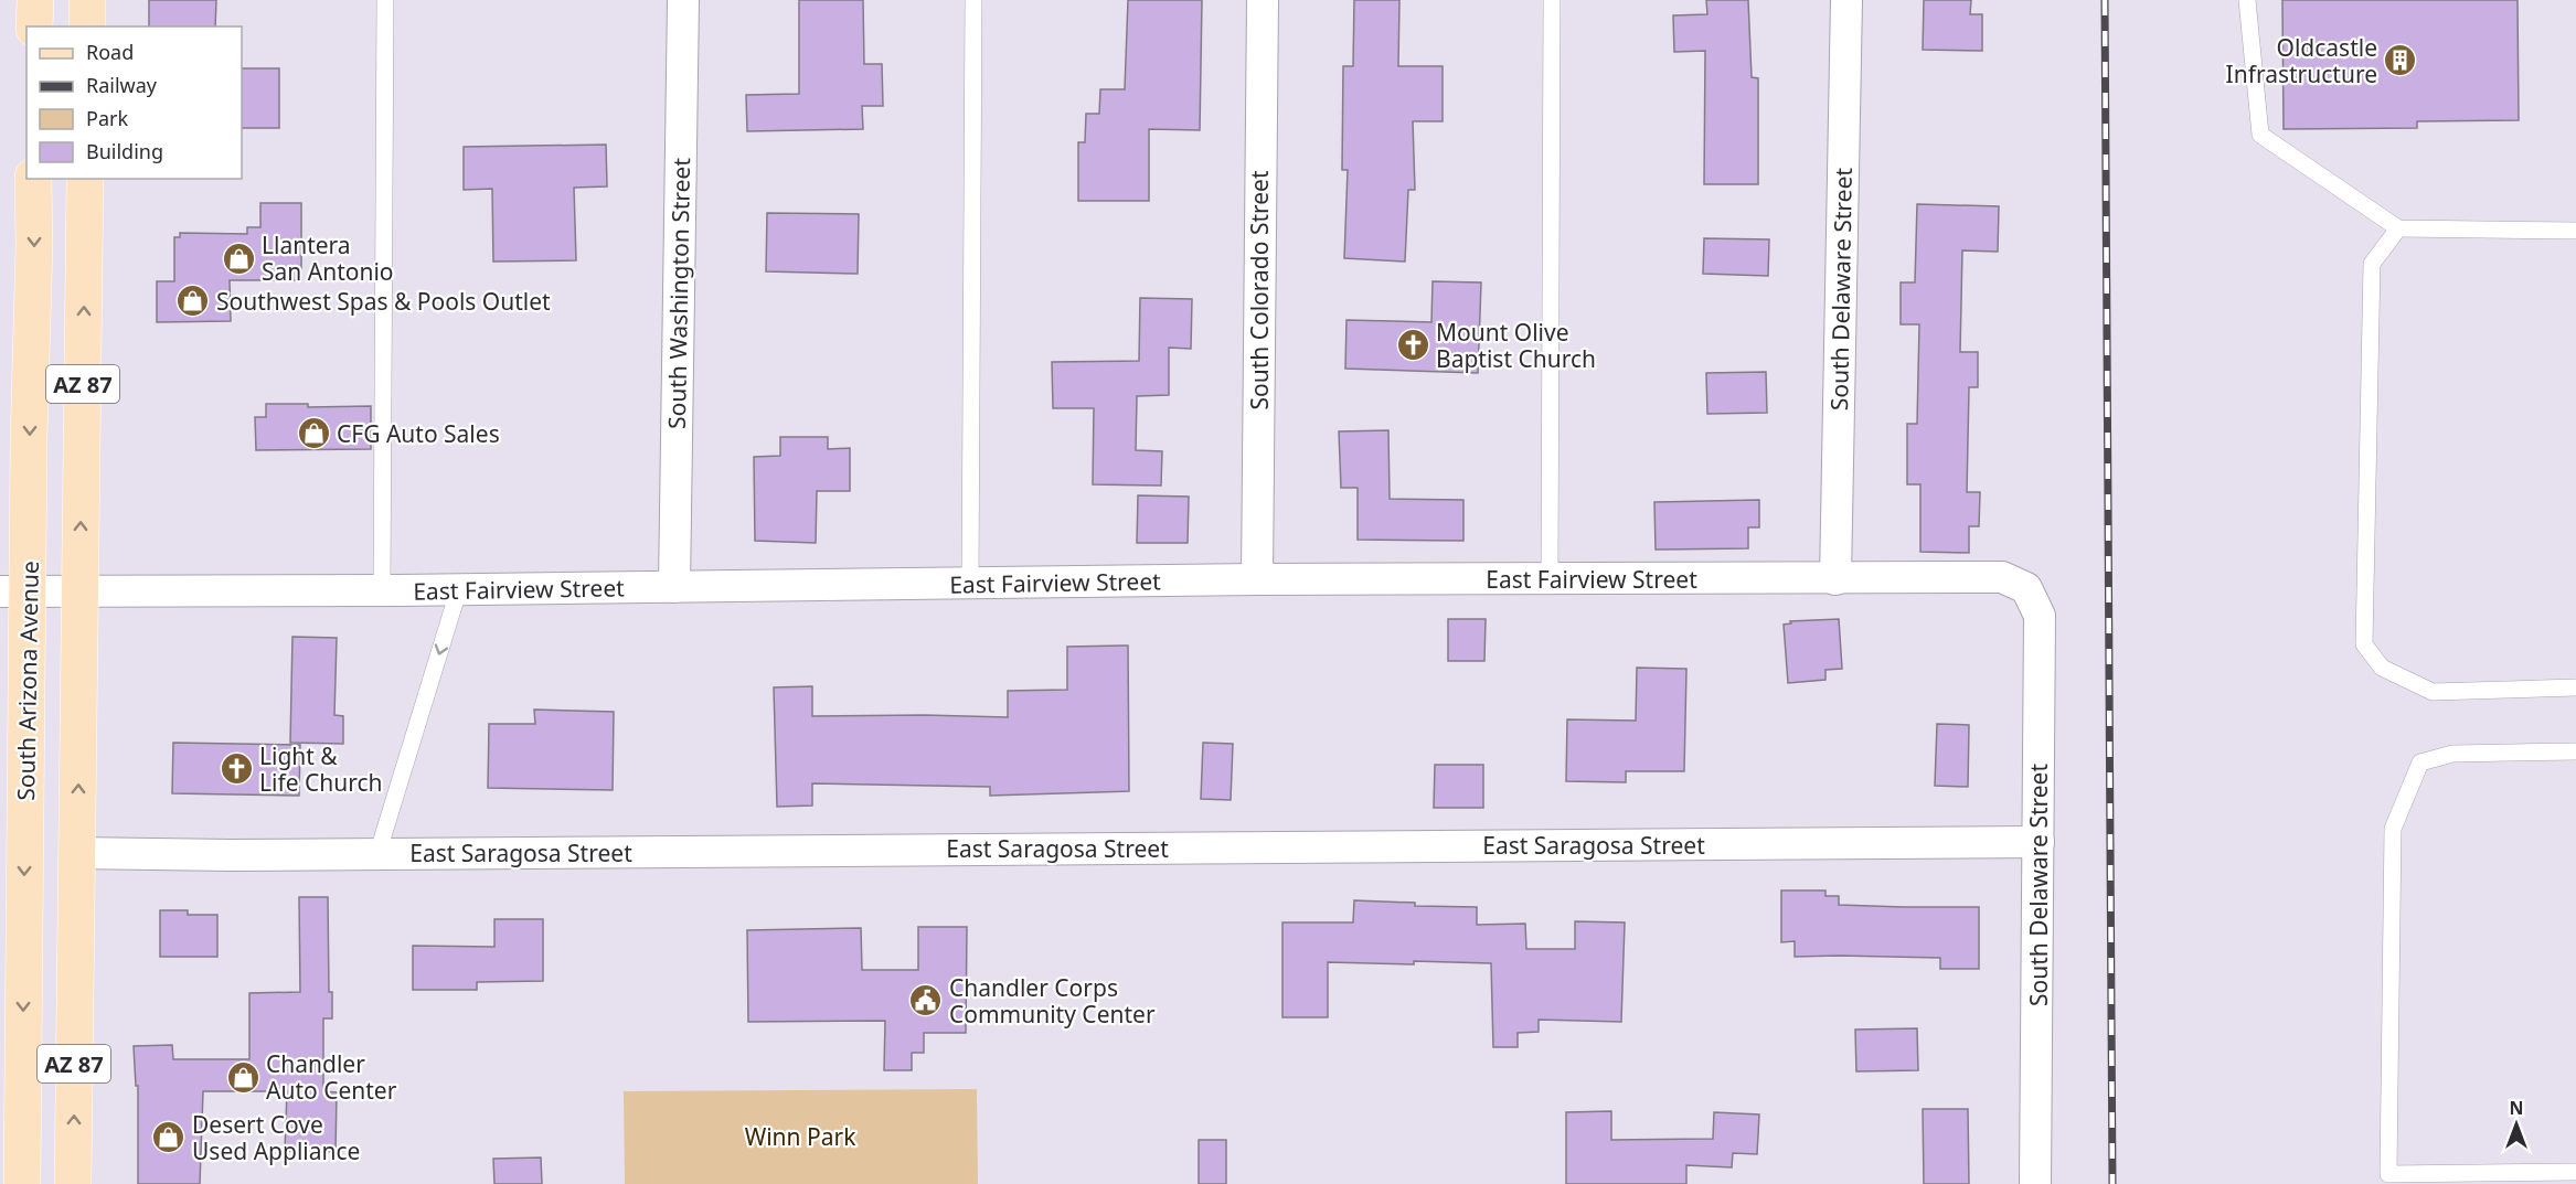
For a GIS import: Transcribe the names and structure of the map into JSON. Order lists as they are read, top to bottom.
{
  "streets": {
    "main road": ["AZ 87", "South Arizona Avenue"],
    "street": [
      "South Delaware Street",
      "South Colorado Street",
      "South Washington Street",
      "East Fairview Street",
      "East Saragosa Street"
    ]
  },
  "crossings": [
    ["South Delaware Street", "East Fairview Street"],
    ["South Delaware Street", "East Saragosa Street"],
    ["South Colorado Street", "East Fairview Street"],
    ["South Washington Street", "East Fairview Street"],
    ["AZ 87", "East Fairview Street"],
    ["AZ 87", "East Saragosa Street"],
    ["East Fairview Street", "South Arizona Avenue"]
  ],
  "parks": ["Winn Park"],
  "places": {
    "building": ["Oldcastle Infrastructure"],
    "shop": [
      "Llantera San Antonio",
      "Southwest Spas & Pools Outlet",
      "CFG Auto Sales",
      "Chandler Auto Center",
      "Desert Cove Used Appliance"
    ],
    "church": ["Mount Olive Baptist Church", "Light & Life Church"],
    "public building": ["Chandler Corps Community Center"]
  },
  "legend": [
    "Road",
    "Railway",
    "Park",
    "Building"
  ],
  "north": "top"
}
